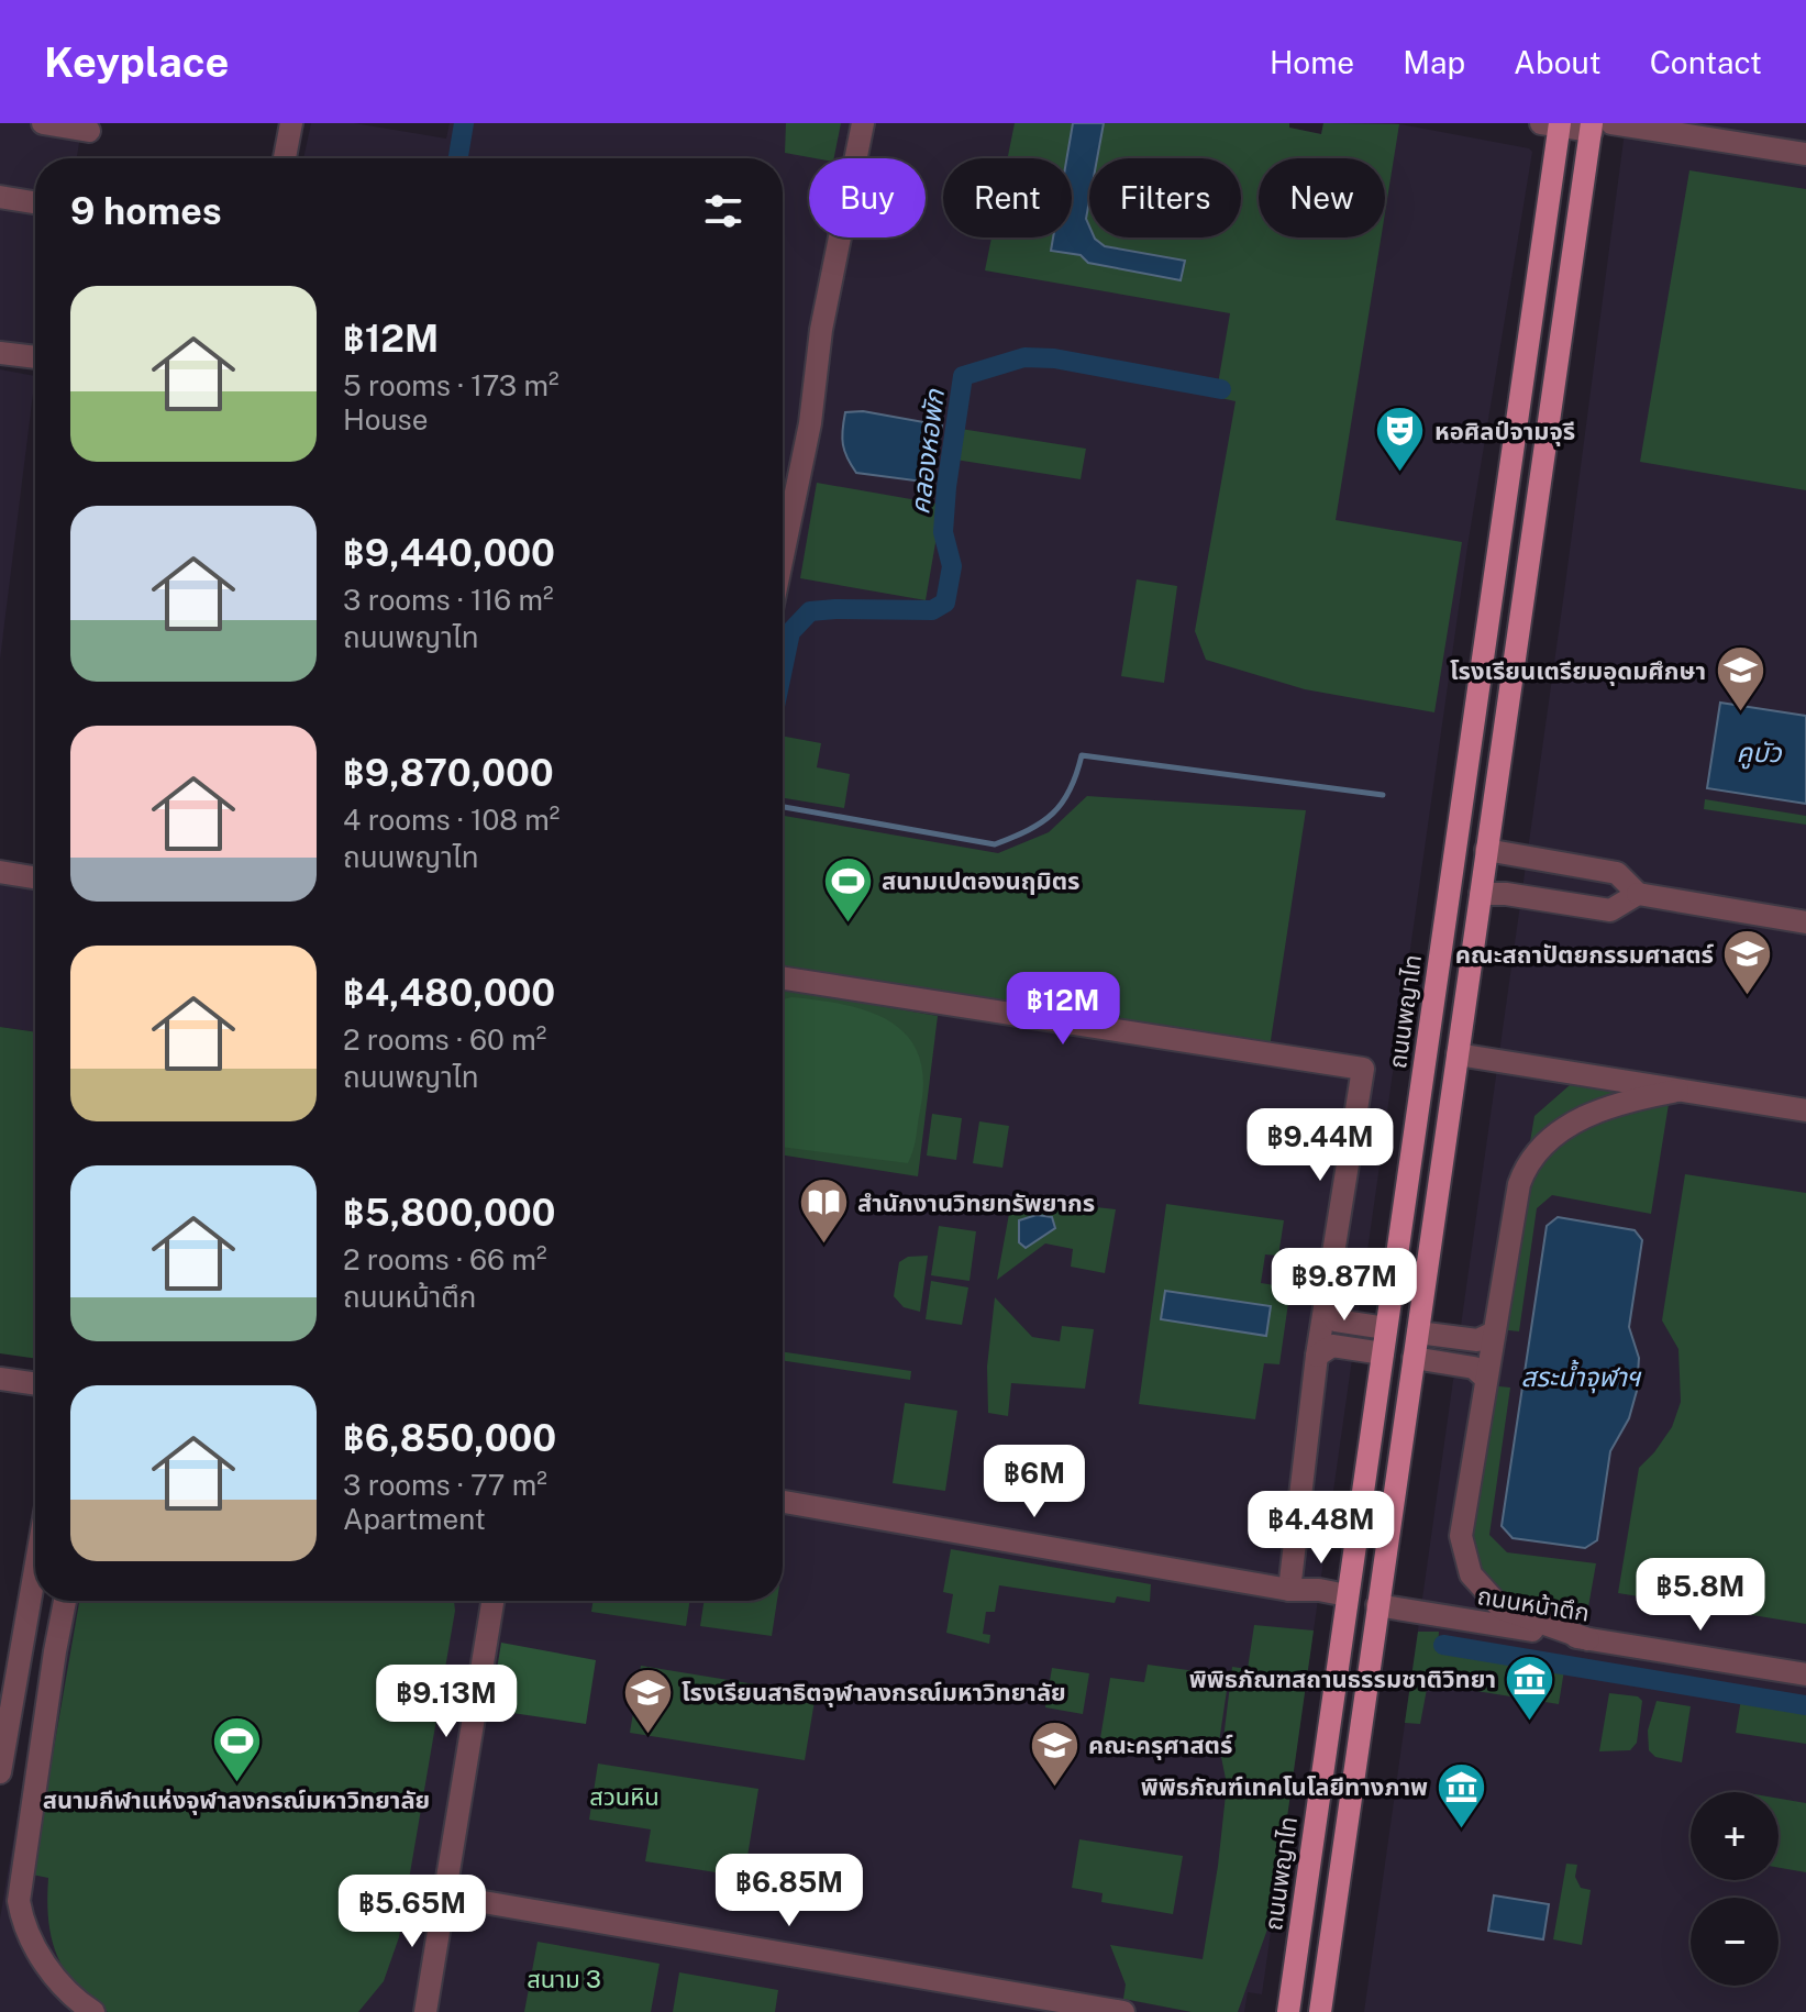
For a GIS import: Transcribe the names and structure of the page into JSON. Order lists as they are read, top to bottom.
{
  "streets": {
    "main road": ["ถนนพญาไท"],
    "street": ["ถนนหน้าตึก"]
  },
  "water": ["คลองหอพัก", "คูบัว", "สระน้ำจุฬาฯ"],
  "parks": ["สวนหิน", "สนาม 3"],
  "places": {
    "theatre": ["หอศิลป์จามจุรี"],
    "school or university": [
      "โรงเรียนเตรียมอุดมศึกษา",
      "คณะสถาปัตยกรรมศาสตร์",
      "โรงเรียนสาธิตจุฬาลงกรณ์มหาวิทยาลัย",
      "คณะครุศาสตร์"
    ],
    "sports": ["สนามเปตองนฤมิตร", "สนามกีฬาแห่งจุฬาลงกรณ์มหาวิทยาลัย"],
    "library": ["สำนักงานวิทยทรัพยากร"],
    "museum": ["พิพิธภัณฑสถานธรรมชาติวิทยา", "พิพิธภัณฑ์เทคโนโลยีทางภาพ"]
  },
  "page": {
    "header": "Keyplace",
    "nav": [
      "Home",
      "Map",
      "About",
      "Contact"
    ],
    "chip": [
      "Buy",
      "Rent",
      "Filters",
      "New"
    ],
    "heading": "9 homes",
    "list": [
      {
        "name": "฿12M",
        "note": "5 rooms · 173 m² · House"
      },
      {
        "name": "฿9,440,000",
        "note": "3 rooms · 116 m² · ถนนพญาไท"
      },
      {
        "name": "฿9,870,000",
        "note": "4 rooms · 108 m² · ถนนพญาไท"
      },
      {
        "name": "฿4,480,000",
        "note": "2 rooms · 60 m² · ถนนพญาไท"
      },
      {
        "name": "฿5,800,000",
        "note": "2 rooms · 66 m² · ถนนหน้าตึก"
      },
      {
        "name": "฿6,850,000",
        "note": "3 rooms · 77 m² · Apartment"
      }
    ],
    "price": [
      "฿12M",
      "฿9.44M",
      "฿9.87M",
      "฿6M",
      "฿4.48M",
      "฿5.8M",
      "฿9.13M",
      "฿6.85M",
      "฿5.65M"
    ],
    "map_buttons": ["+", "−"]
  }
}
